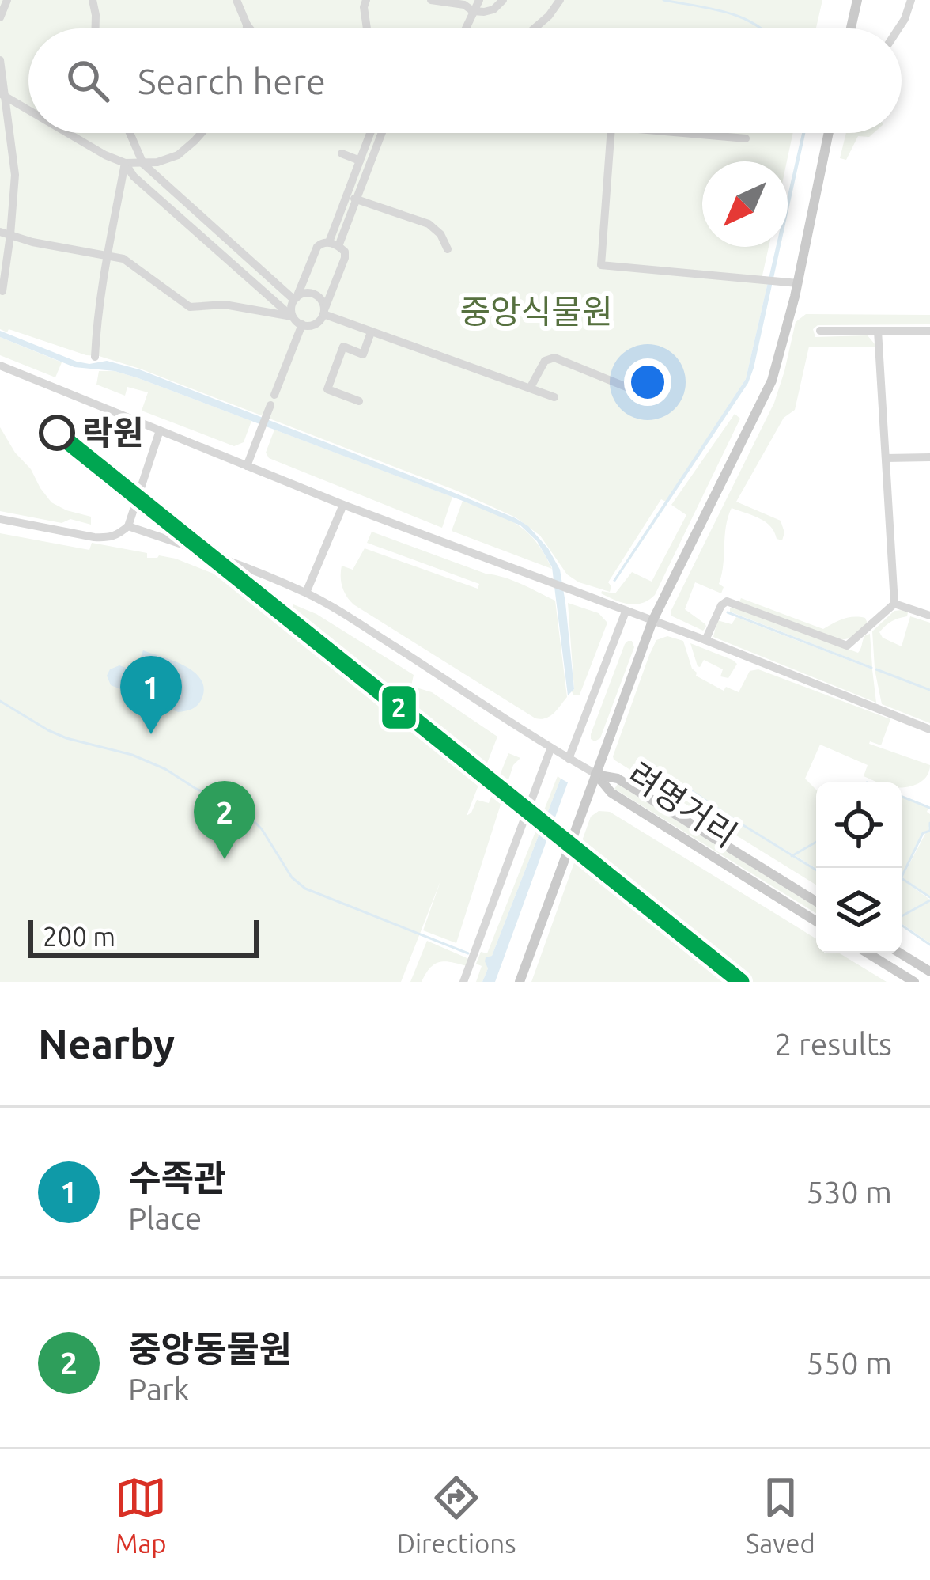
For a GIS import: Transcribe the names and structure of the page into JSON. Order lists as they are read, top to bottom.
{
  "streets": {
    "main road": ["려명거리"]
  },
  "parks": ["중앙식물원"],
  "places": ["락원"],
  "lines": ["metro line 2"],
  "scale_bar": "200 m",
  "north": "bottom left",
  "page": {
    "search": "Search here",
    "pins": ["1", "2"],
    "scale": "200 m",
    "heading": ["Nearby", "2 results"],
    "list": [
      {
        "mark": "1",
        "name": "수족관",
        "note": "Place",
        "value": "530 m"
      },
      {
        "mark": "2",
        "name": "중앙동물원",
        "note": "Park",
        "value": "550 m"
      }
    ],
    "nav": ["Map", "Directions", "Saved"]
  }
}
